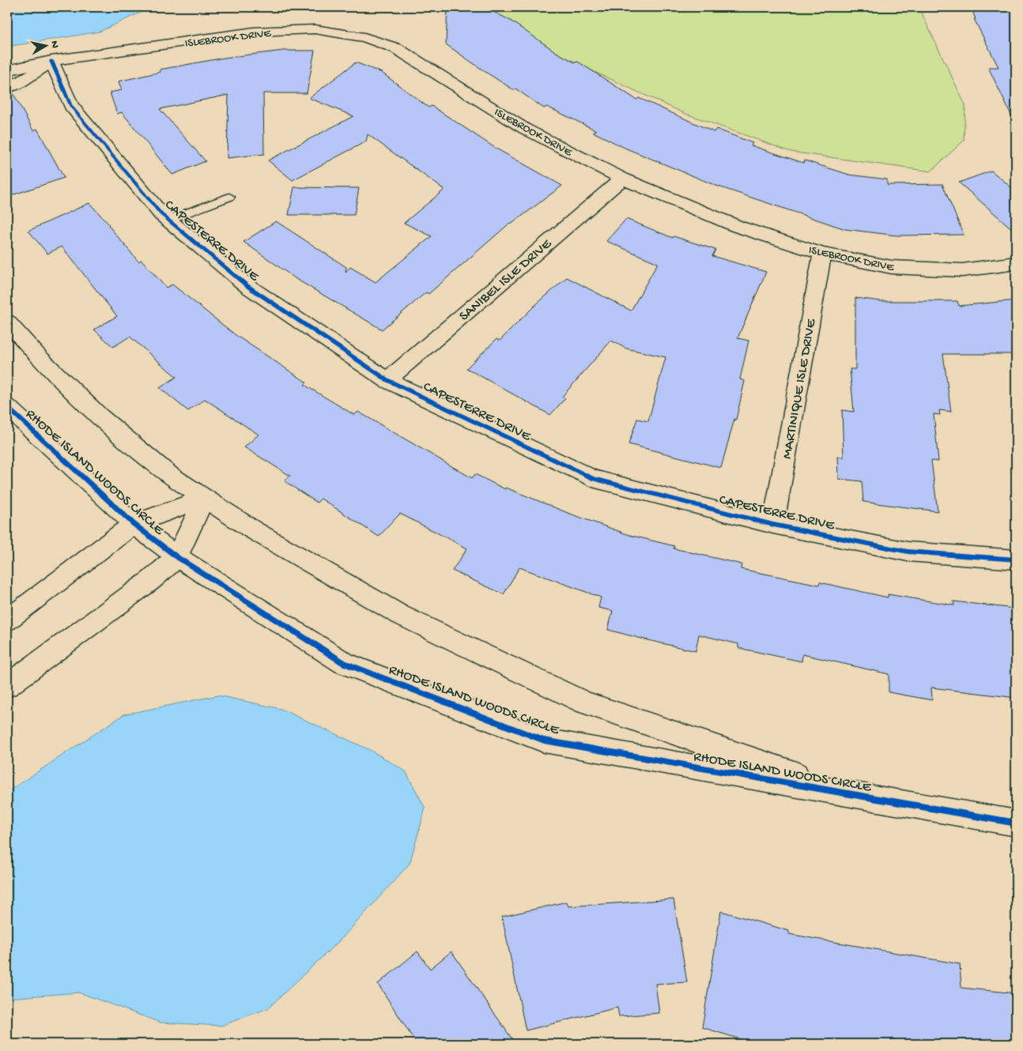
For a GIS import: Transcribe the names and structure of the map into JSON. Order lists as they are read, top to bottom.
{
  "streets": {
    "street": [
      "ISLEBROOK DRIVE",
      "CAPESTERRE DRIVE",
      "SANIBEL ISLE DRIVE",
      "MARTINIQUE ISLE DRIVE",
      "RHODE ISLAND WOODS CIRCLE"
    ]
  },
  "crossings": [
    ["ISLEBROOK DRIVE", "CAPESTERRE DRIVE"],
    ["ISLEBROOK DRIVE", "SANIBEL ISLE DRIVE"],
    ["ISLEBROOK DRIVE", "MARTINIQUE ISLE DRIVE"],
    ["CAPESTERRE DRIVE", "SANIBEL ISLE DRIVE"],
    ["CAPESTERRE DRIVE", "MARTINIQUE ISLE DRIVE"]
  ],
  "north": "right"
}
